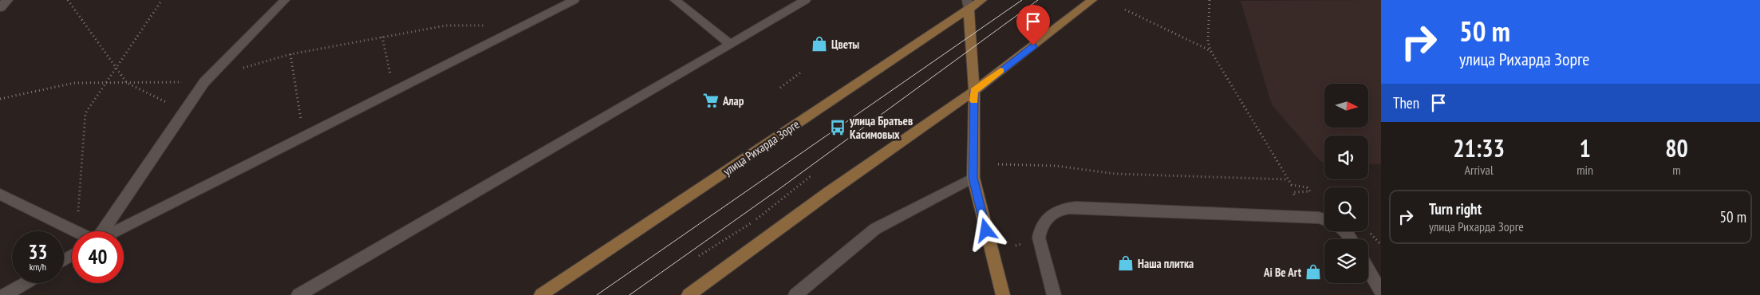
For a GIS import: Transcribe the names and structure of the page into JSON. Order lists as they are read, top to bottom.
{
  "streets": {
    "main road": ["улица Рихарда Зорге"]
  },
  "places": {
    "shop": ["Цветы", "Наша плитка", "Ai Be Art"],
    "supermarket": ["Алар"],
    "bus stop": ["улица Братьев Касимовых"]
  },
  "north": "right",
  "page": {
    "turn": ["50 m", "улица Рихарда Зорге"],
    "then": "Then",
    "eta": [
      "21:33",
      "Arrival",
      "1",
      "min",
      "80",
      "m"
    ],
    "list": [
      {
        "name": "Turn right",
        "note": "улица Рихарда Зорге",
        "value": "50 m"
      }
    ],
    "speed": "33 km/h",
    "limit": "40"
  }
}
